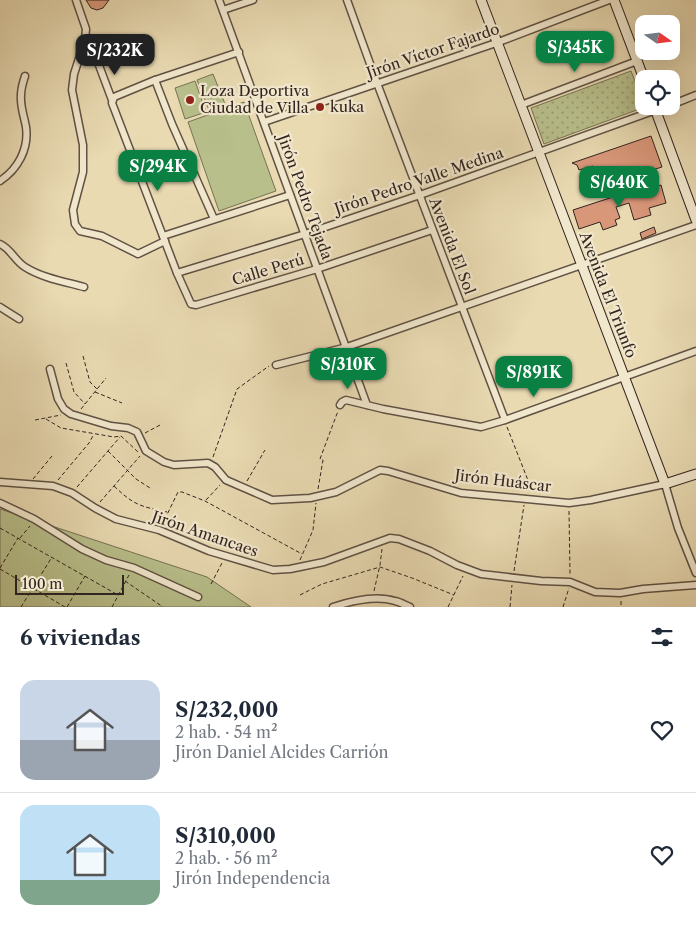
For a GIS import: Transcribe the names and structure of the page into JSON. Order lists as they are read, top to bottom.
{
  "streets": {
    "street": [
      "Jirón Víctor Fajardo",
      "Jirón Pedro Valle Medina",
      "Jirón Pedro Tejada",
      "Avenida El Sol",
      "Calle Perú",
      "Avenida El Triunfo",
      "Jirón Huáscar",
      "Jirón Amancaes"
    ]
  },
  "crossings": [
    ["Jirón Víctor Fajardo", "Jirón Pedro Tejada"],
    ["Jirón Víctor Fajardo", "Avenida El Sol"],
    ["Jirón Víctor Fajardo", "Avenida El Triunfo"],
    ["Jirón Pedro Valle Medina", "Jirón Pedro Tejada"],
    ["Jirón Pedro Valle Medina", "Avenida El Sol"],
    ["Jirón Pedro Valle Medina", "Calle Perú"],
    ["Jirón Pedro Valle Medina", "Avenida El Triunfo"],
    ["Jirón Pedro Tejada", "Calle Perú"],
    ["Avenida El Sol", "Calle Perú"],
    ["Avenida El Triunfo", "Jirón Huáscar"]
  ],
  "places": ["Loza Deportiva Ciudad de Villa", "kuka"],
  "scale_bar": "100 m",
  "north": "right",
  "page": {
    "price": [
      "S/345K",
      "S/232K",
      "S/294K",
      "S/640K",
      "S/310K",
      "S/891K"
    ],
    "scale": "100 m",
    "heading": "6 viviendas",
    "list": [
      {
        "name": "S/232,000",
        "note": "2 hab. · 54 m² · Jirón Daniel Alcides Carrión"
      },
      {
        "name": "S/310,000",
        "note": "2 hab. · 56 m² · Jirón Independencia"
      }
    ]
  }
}
